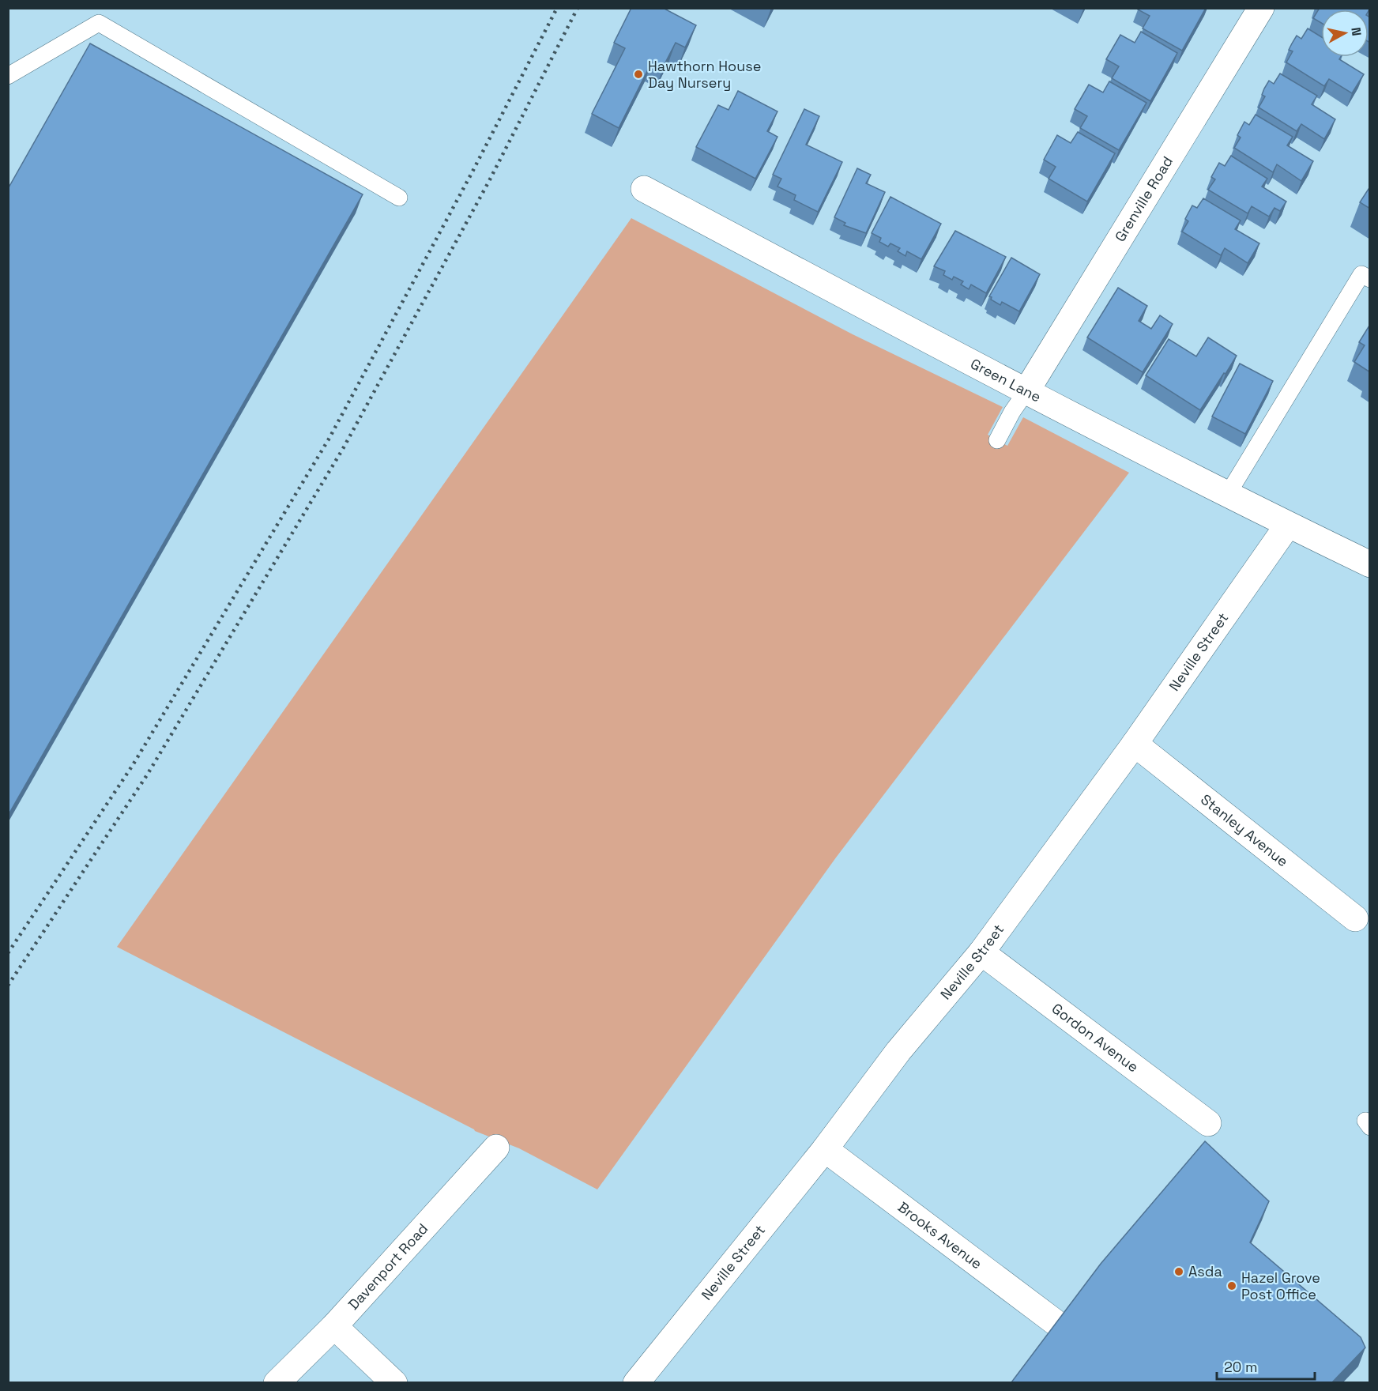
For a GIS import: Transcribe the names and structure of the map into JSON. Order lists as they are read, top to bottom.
{
  "streets": {
    "street": [
      "Grenville Road",
      "Green Lane",
      "Neville Street",
      "Stanley Avenue",
      "Gordon Avenue",
      "Brooks Avenue",
      "Davenport Road"
    ]
  },
  "crossings": [
    ["Grenville Road", "Green Lane"],
    ["Green Lane", "Neville Street"],
    ["Neville Street", "Stanley Avenue"],
    ["Neville Street", "Gordon Avenue"],
    ["Neville Street", "Brooks Avenue"]
  ],
  "places": ["Hawthorn House Day Nursery", "Asda", "Hazel Grove Post Office"],
  "scale_bar": "20 m",
  "north": "right"
}
